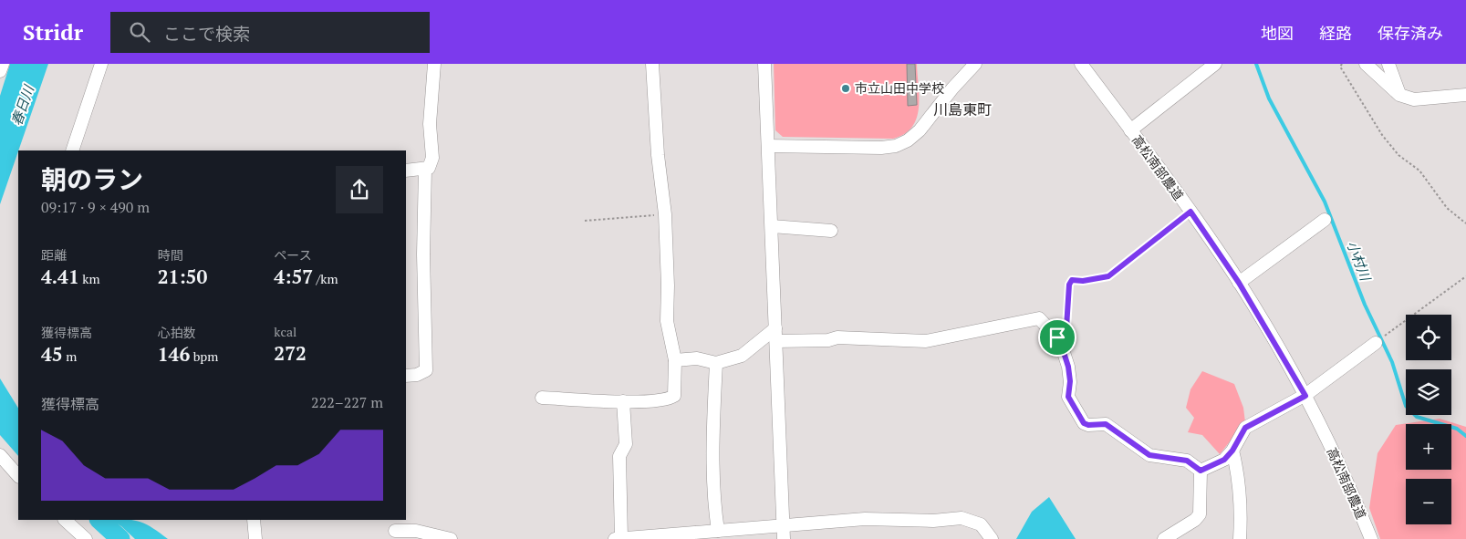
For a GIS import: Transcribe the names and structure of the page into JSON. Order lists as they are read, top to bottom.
{
  "streets": {
    "street": ["高松南部農道"]
  },
  "districts": ["川島東町"],
  "water": ["春日川", "小村川"],
  "places": ["市立山田中学校"],
  "page": {
    "header": "Stridr",
    "search": "ここで検索",
    "nav": ["地図", "経路", "保存済み"],
    "heading": ["朝のラン", "09:17 · 9 × 490 m"],
    "stats": [
      ["距離", "4.41 km"],
      ["時間", "21:50"],
      ["ペース", "4:57 /km"],
      ["獲得標高", "45 m"],
      ["心拍数", "146 bpm"],
      ["kcal", "272"]
    ],
    "map_buttons": ["+", "−"],
    "chart": ["獲得標高", "222–227 m"]
  }
}
